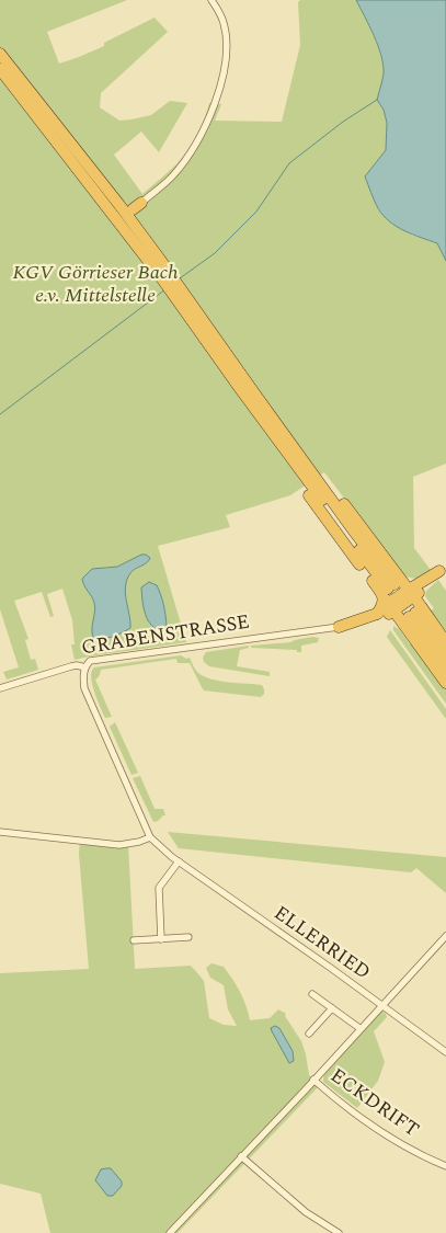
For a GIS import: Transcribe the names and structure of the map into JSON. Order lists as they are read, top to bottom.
{
  "streets": {
    "street": ["GRABENSTRASSE", "ELLERRIED", "ECKDRIFT"]
  },
  "crossings": [
    ["GRABENSTRASSE", "ELLERRIED"],
    ["ELLERRIED", "ECKDRIFT"]
  ],
  "parks": ["KGV Görrieser Bach e.v. Mittelstelle"]
}
